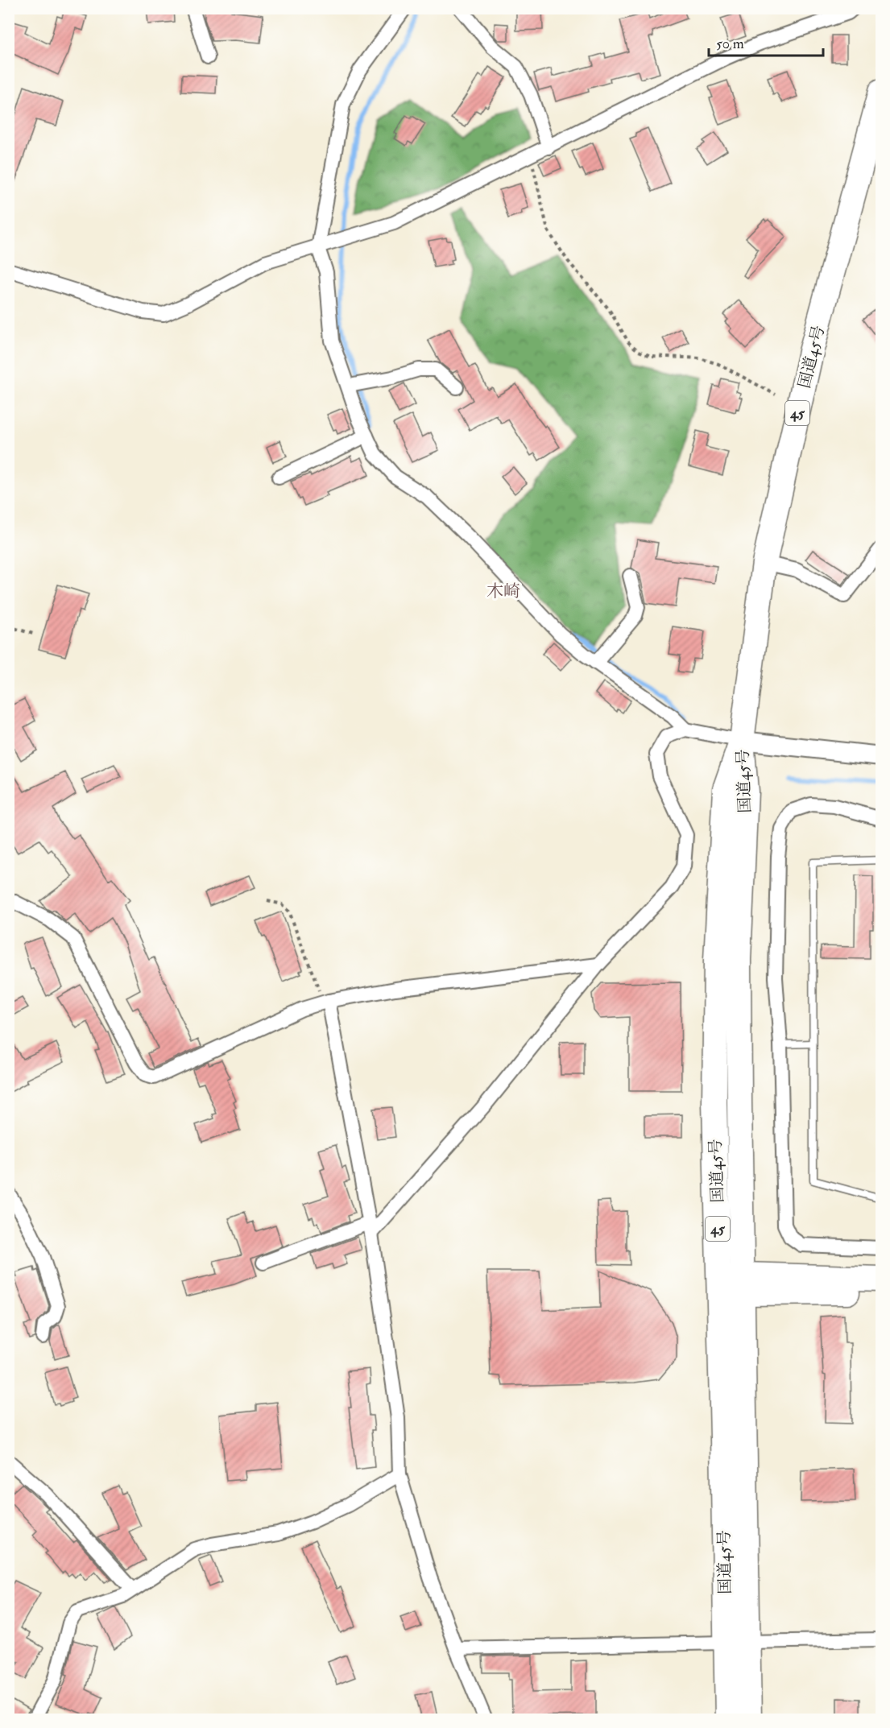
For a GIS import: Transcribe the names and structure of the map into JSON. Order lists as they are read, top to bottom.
{
  "streets": {
    "highway": ["国道45号", "45"]
  },
  "districts": ["木崎"],
  "scale_bar": "50 m"
}
